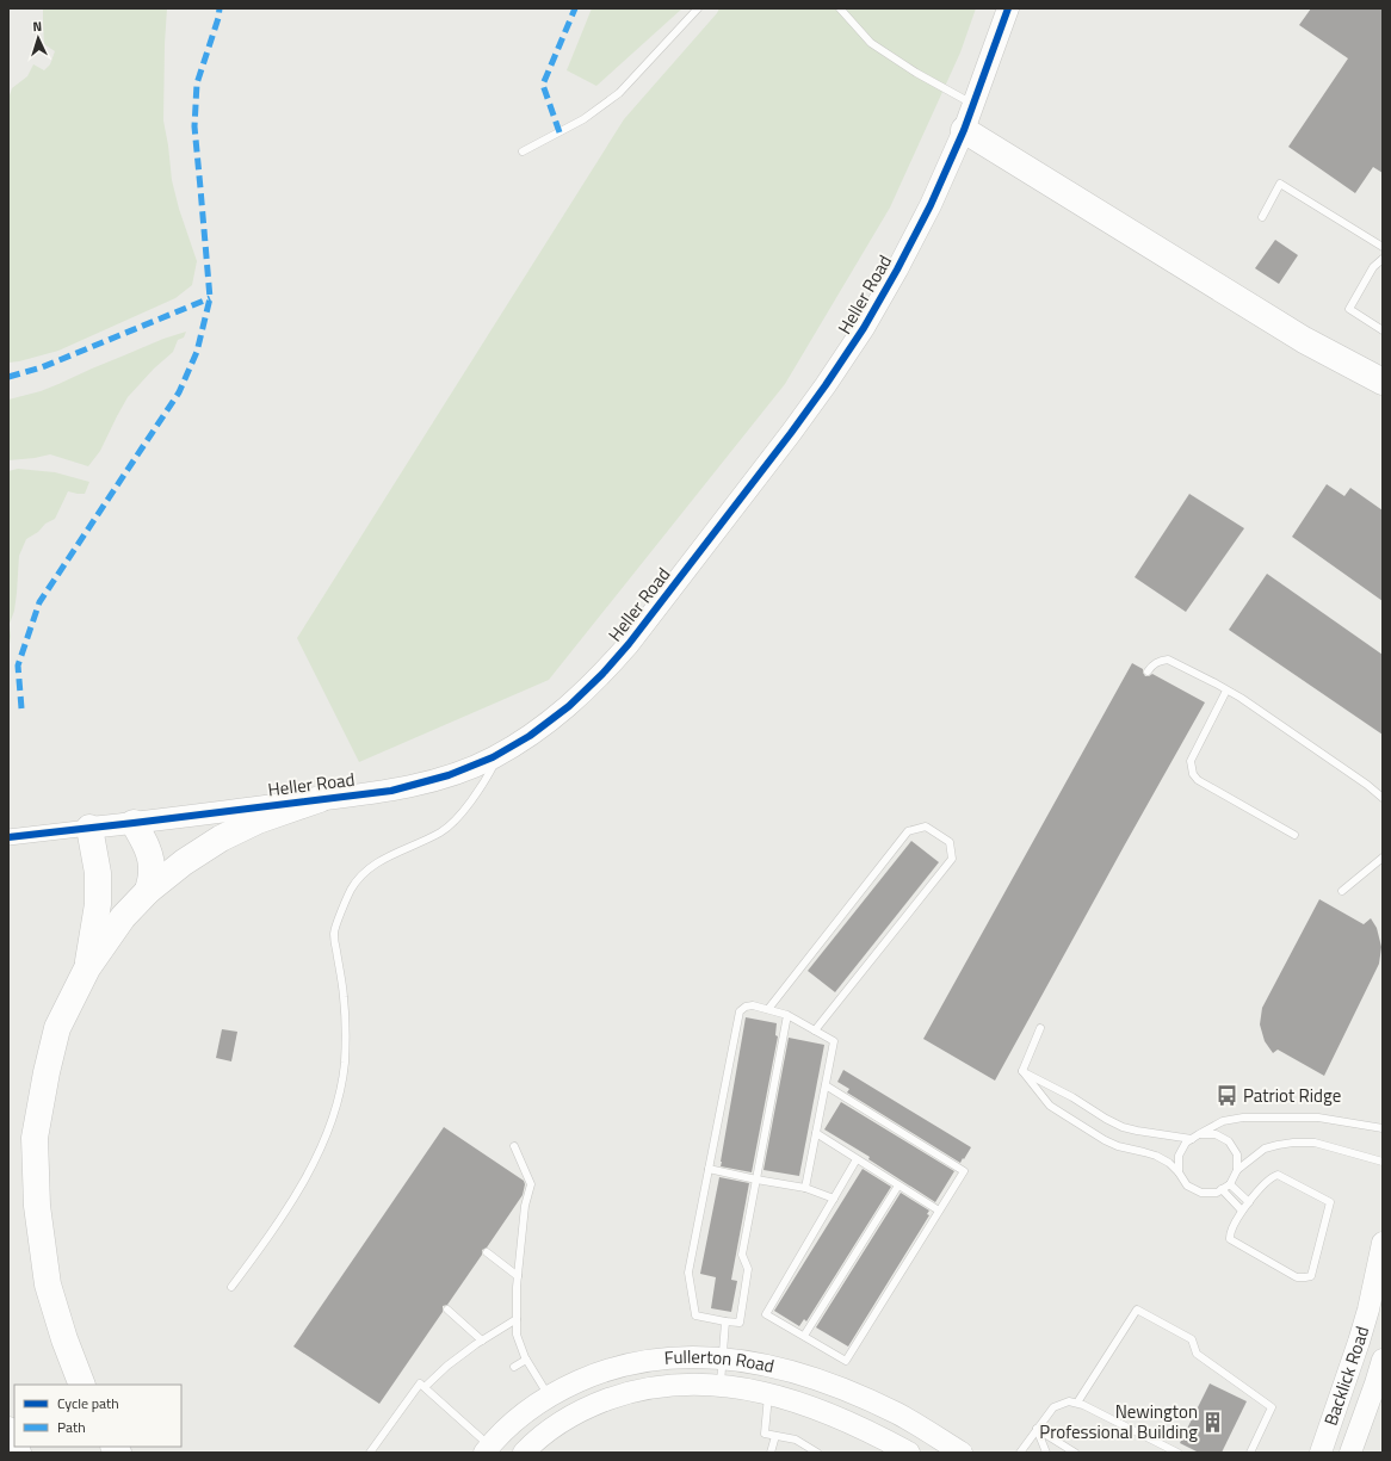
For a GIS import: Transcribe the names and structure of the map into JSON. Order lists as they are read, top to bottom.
{
  "streets": {
    "street": ["Heller Road", "Fullerton Road", "Backlick Road"]
  },
  "places": {
    "bus stop": ["Patriot Ridge"],
    "building": ["Newington Professional Building"]
  },
  "legend": ["Cycle path", "Path"],
  "north": "top"
}
